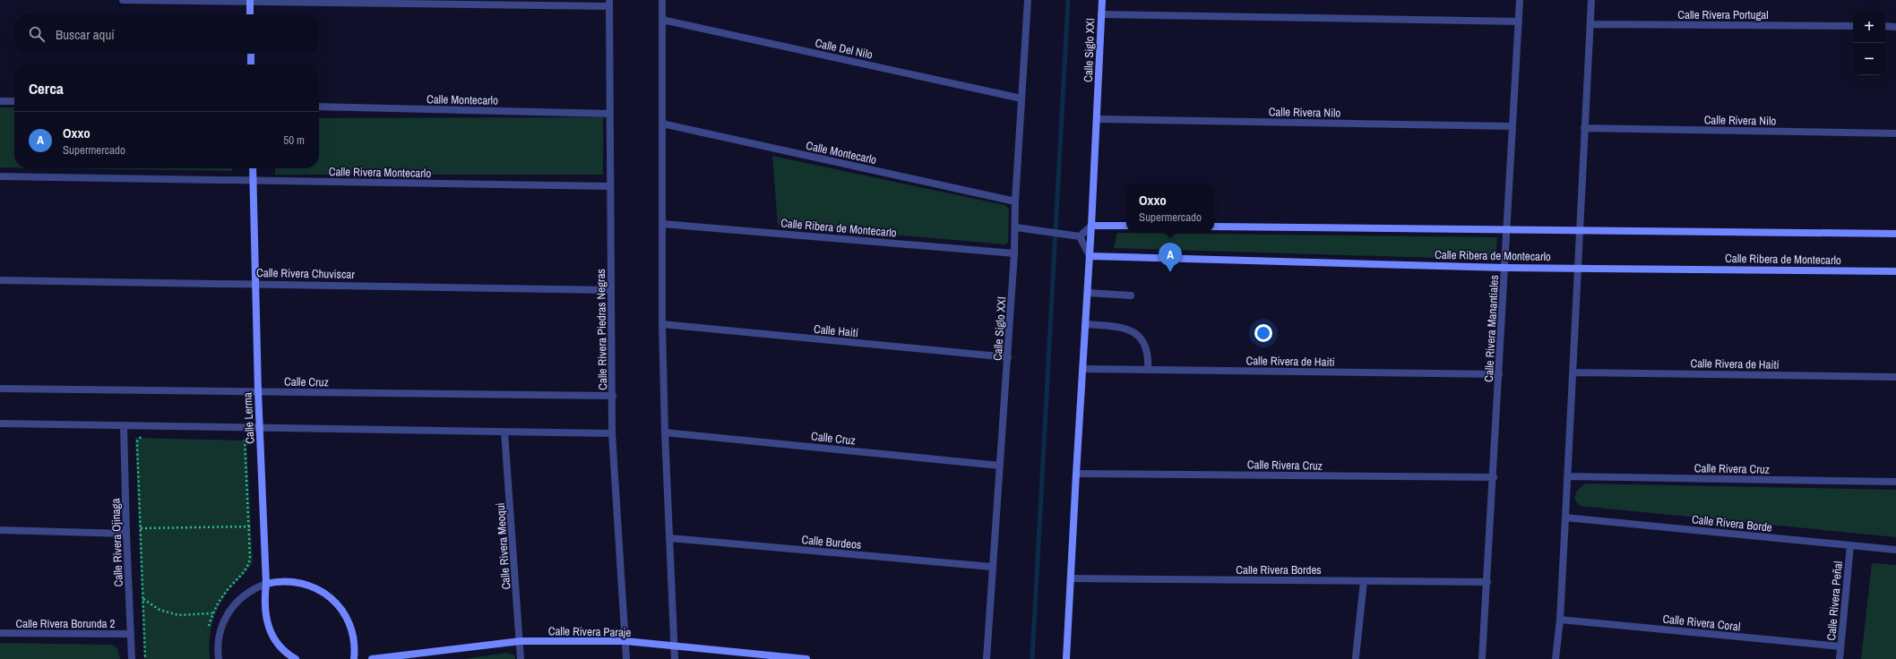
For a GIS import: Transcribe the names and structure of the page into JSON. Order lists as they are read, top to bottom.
{
  "streets": {
    "street": [
      "Calle Rivera Portugal",
      "Calle Del Nilo",
      "Calle Siglo XXI",
      "Calle Montecarlo",
      "Calle Rivera Nilo",
      "Calle Rivera Montecarlo",
      "Calle Ribera de Montecarlo",
      "Calle Rivera Chuviscar",
      "Calle Rivera Manantiales",
      "Calle Rivera Piedras Negras",
      "Calle Haití",
      "Calle Rivera de Haití",
      "Calle Cruz",
      "Calle Lerma",
      "Calle Rivera Cruz",
      "Calle Rivera Borde",
      "Calle Burdeos",
      "Calle Rivera Ojinaga",
      "Calle Rivera Meoqui",
      "Calle Rivera Bordes",
      "Calle Rivera Peñal",
      "Calle Rivera Coral",
      "Calle Rivera Borunda 2",
      "Calle Rivera Paraje"
    ]
  },
  "crossings": [
    ["Calle Del Nilo", "Calle Siglo XXI"],
    ["Calle Siglo XXI", "Calle Montecarlo"],
    ["Calle Siglo XXI", "Calle Rivera Nilo"],
    ["Calle Siglo XXI", "Calle Ribera de Montecarlo"],
    ["Calle Siglo XXI", "Calle Haití"],
    ["Calle Siglo XXI", "Calle Rivera de Haití"],
    ["Calle Siglo XXI", "Calle Cruz"],
    ["Calle Siglo XXI", "Calle Rivera Cruz"],
    ["Calle Siglo XXI", "Calle Burdeos"],
    ["Calle Siglo XXI", "Calle Rivera Bordes"],
    ["Calle Montecarlo", "Calle Rivera Piedras Negras"],
    ["Calle Rivera Nilo", "Calle Rivera Manantiales"],
    ["Calle Rivera Montecarlo", "Calle Rivera Piedras Negras"],
    ["Calle Rivera Montecarlo", "Calle Lerma"],
    ["Calle Ribera de Montecarlo", "Calle Rivera Manantiales"],
    ["Calle Rivera Chuviscar", "Calle Rivera Piedras Negras"],
    ["Calle Rivera Chuviscar", "Calle Lerma"],
    ["Calle Rivera Manantiales", "Calle Rivera de Haití"],
    ["Calle Rivera Manantiales", "Calle Rivera Cruz"],
    ["Calle Rivera Manantiales", "Calle Rivera Bordes"],
    ["Calle Rivera Piedras Negras", "Calle Cruz"],
    ["Calle Rivera Piedras Negras", "Calle Rivera Paraje"],
    ["Calle Cruz", "Calle Lerma"],
    ["Calle Rivera Borde", "Calle Rivera Peñal"],
    ["Calle Rivera Ojinaga", "Calle Rivera Borunda 2"],
    ["Calle Rivera Meoqui", "Calle Rivera Paraje"],
    ["Calle Rivera Peñal", "Calle Rivera Coral"]
  ],
  "page": {
    "map_buttons": ["+", "−"],
    "search": "Buscar aquí",
    "heading": "Cerca",
    "list": [
      {
        "mark": "A",
        "name": "Oxxo",
        "note": "Supermercado",
        "value": "50 m"
      }
    ],
    "popup": ["Oxxo", "Supermercado"],
    "pins": "A"
  }
}
